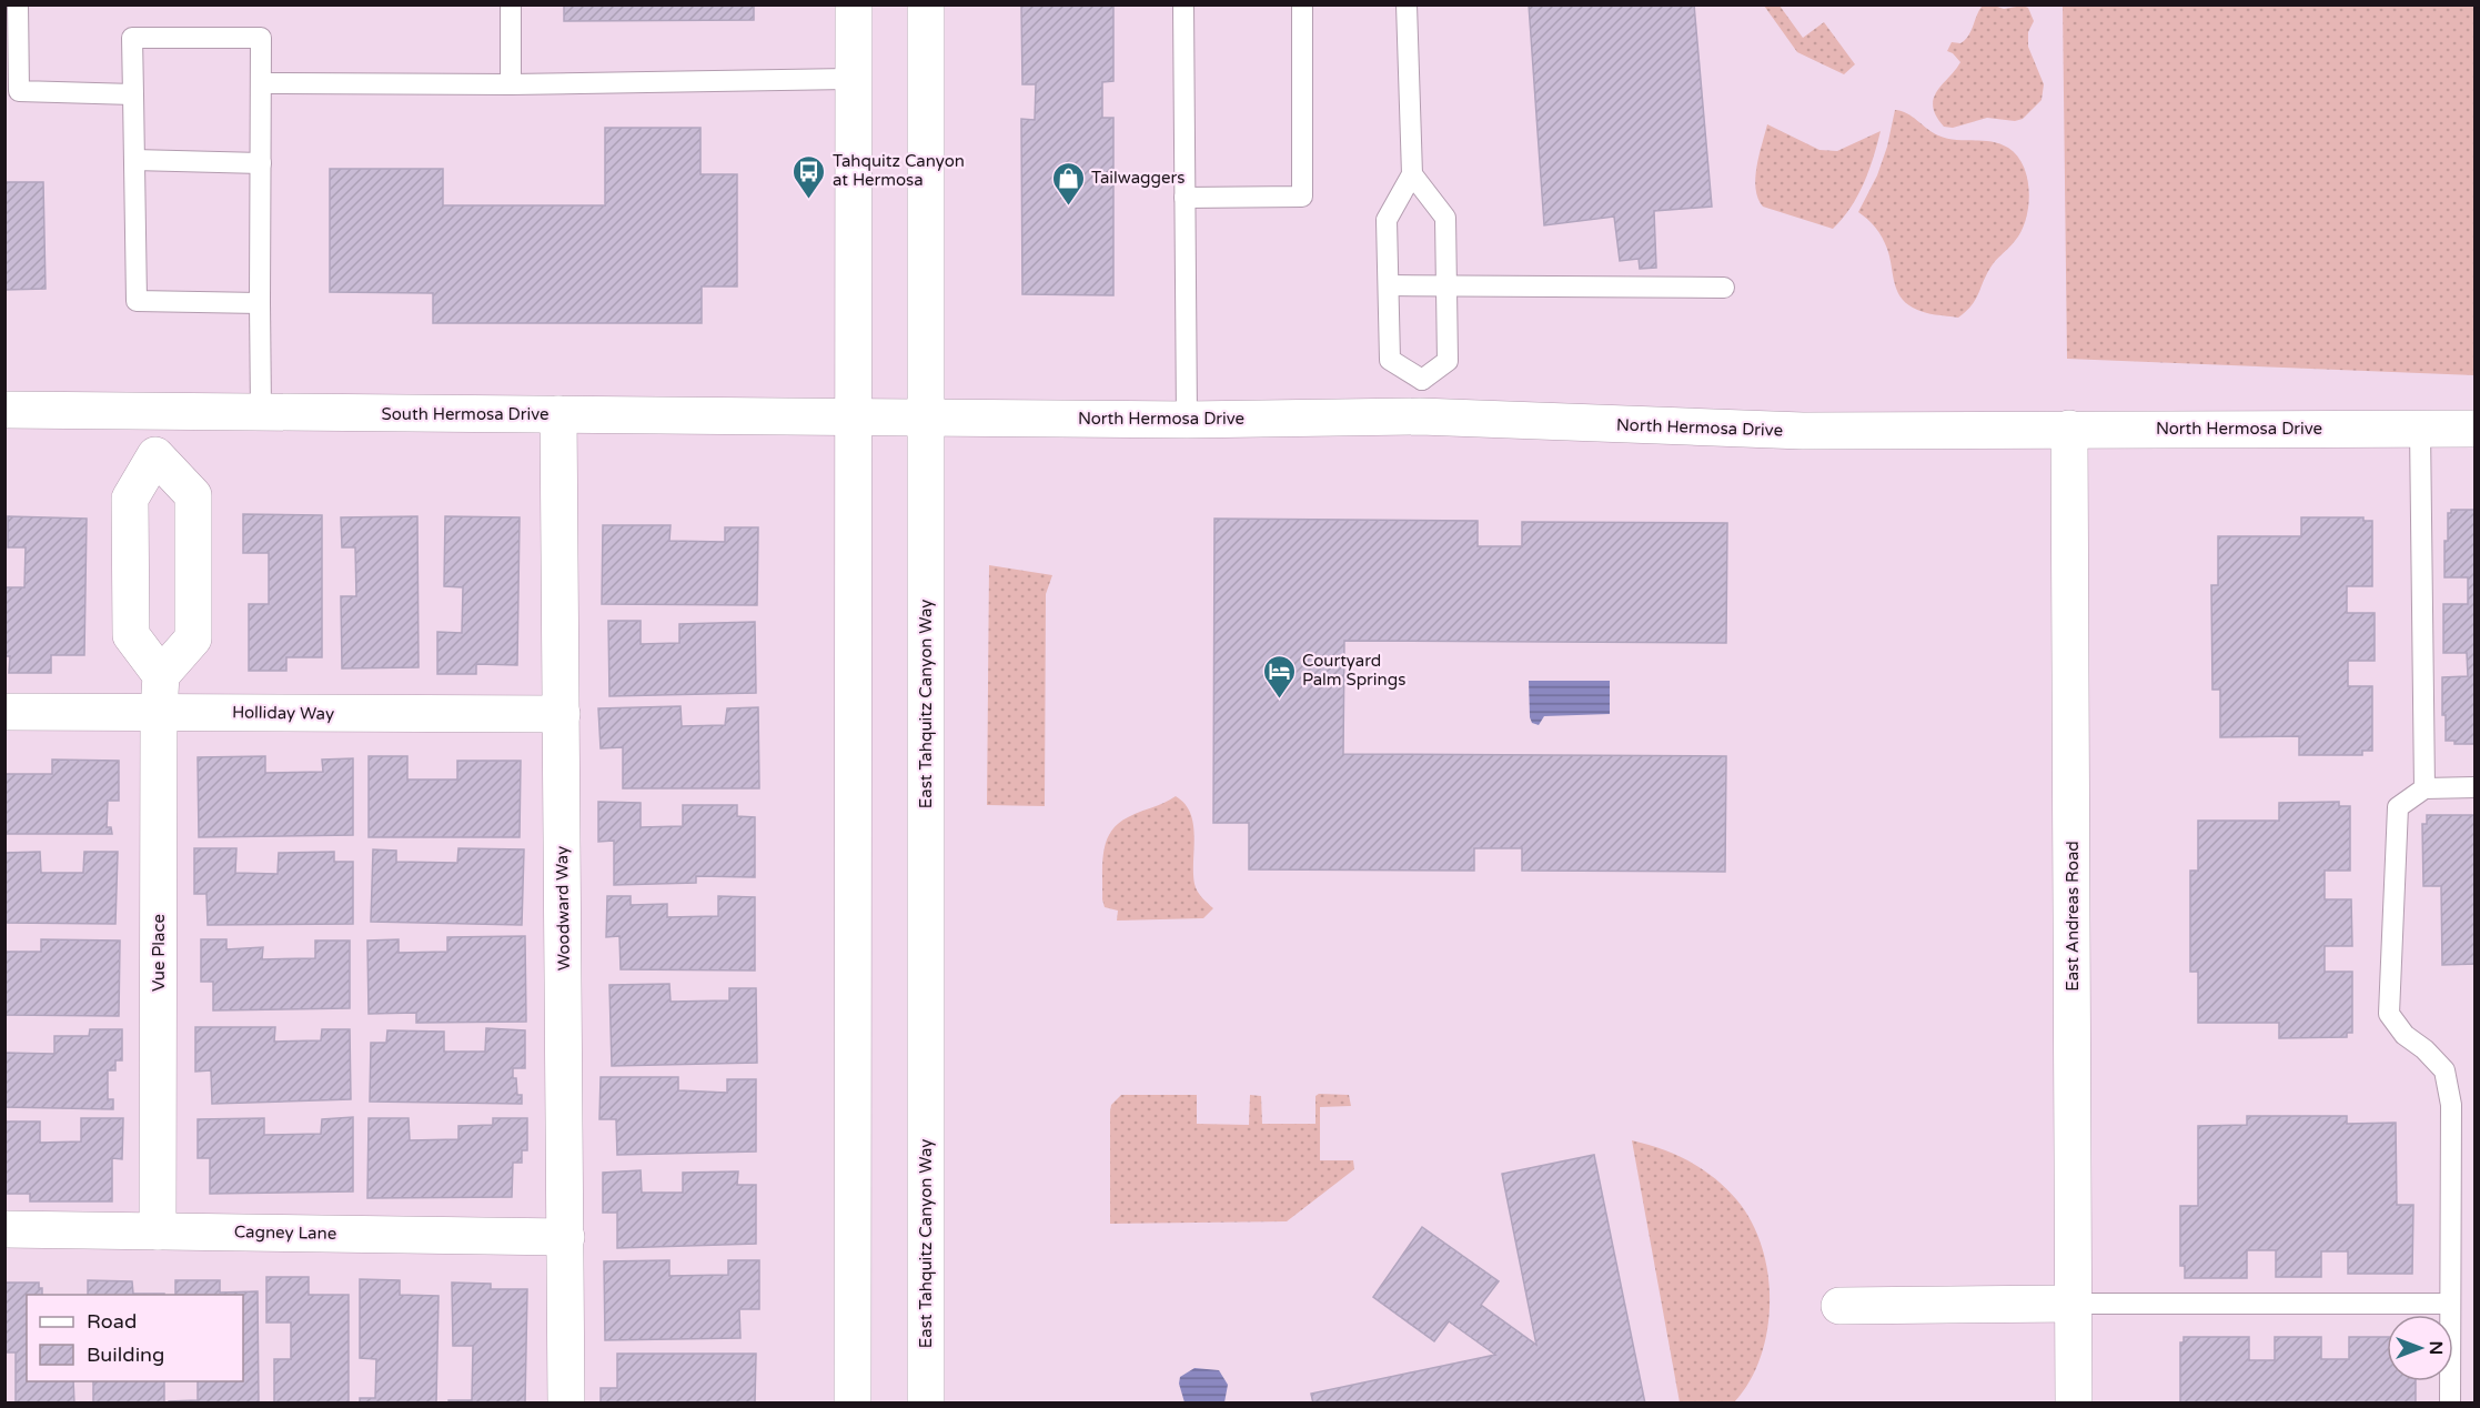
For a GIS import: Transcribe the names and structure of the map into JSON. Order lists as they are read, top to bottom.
{
  "streets": {
    "street": [
      "South Hermosa Drive",
      "North Hermosa Drive",
      "East Tahquitz Canyon Way",
      "Holliday Way",
      "Woodward Way",
      "East Andreas Road",
      "Vue Place",
      "Cagney Lane"
    ]
  },
  "crossings": [
    ["South Hermosa Drive", "North Hermosa Drive"],
    ["South Hermosa Drive", "East Tahquitz Canyon Way"],
    ["South Hermosa Drive", "Woodward Way"],
    ["North Hermosa Drive", "East Tahquitz Canyon Way"],
    ["North Hermosa Drive", "East Andreas Road"],
    ["Holliday Way", "Woodward Way"],
    ["Holliday Way", "Vue Place"],
    ["Woodward Way", "Cagney Lane"],
    ["Vue Place", "Cagney Lane"]
  ],
  "places": {
    "bus stop": ["Tahquitz Canyon at Hermosa"],
    "shop": ["Tailwaggers"],
    "hotel": ["Courtyard Palm Springs"]
  },
  "legend": ["Road", "Building"],
  "north": "right"
}
